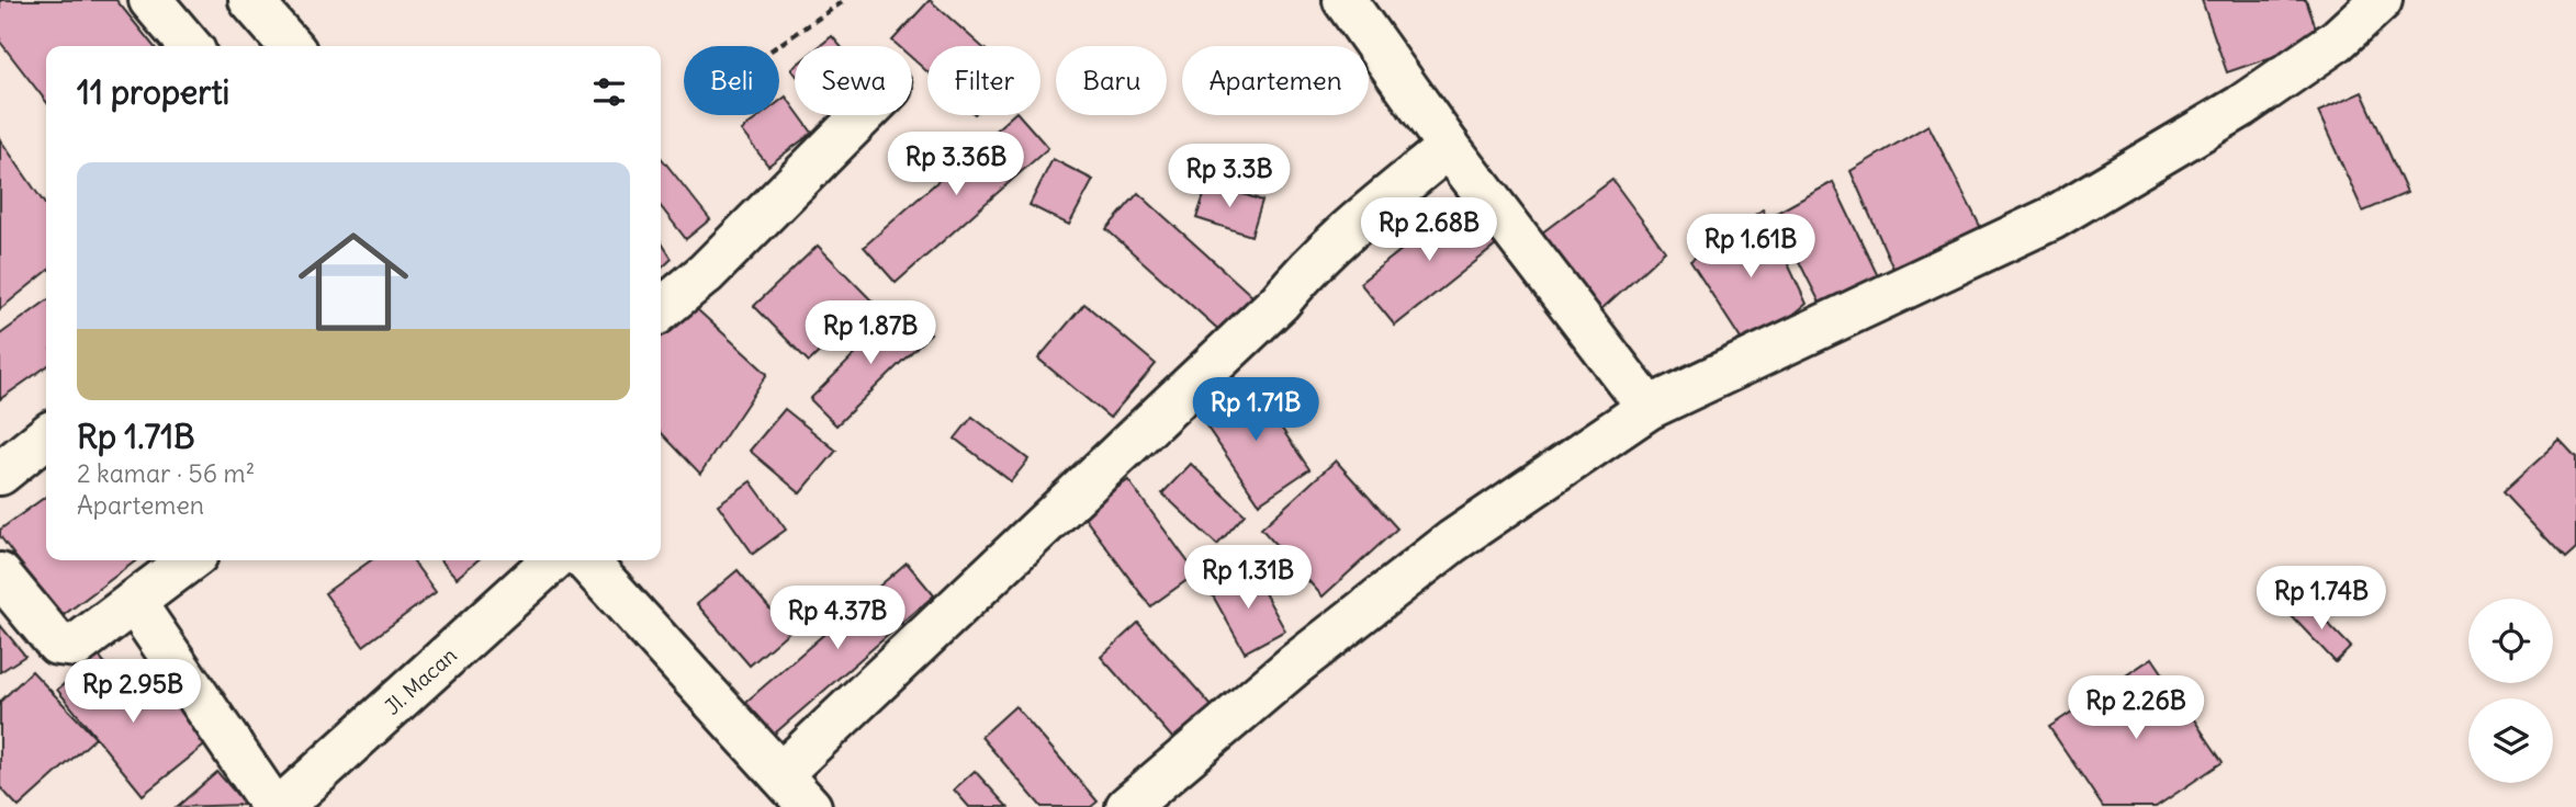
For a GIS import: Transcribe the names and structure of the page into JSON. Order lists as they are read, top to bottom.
{
  "streets": {
    "street": ["Jl. Macan"]
  },
  "page": {
    "chip": [
      "Beli",
      "Sewa",
      "Filter",
      "Baru",
      "Apartemen"
    ],
    "heading": "11 properti",
    "price": [
      "Rp 3.36B",
      "Rp 3.3B",
      "Rp 2.68B",
      "Rp 1.61B",
      "Rp 1.87B",
      "Rp 1.71B",
      "Rp 1.31B",
      "Rp 1.74B",
      "Rp 4.37B",
      "Rp 2.95B",
      "Rp 2.26B"
    ],
    "list": [
      {
        "name": "Rp 1.71B",
        "note": "2 kamar · 56 m² · Apartemen"
      }
    ]
  }
}
